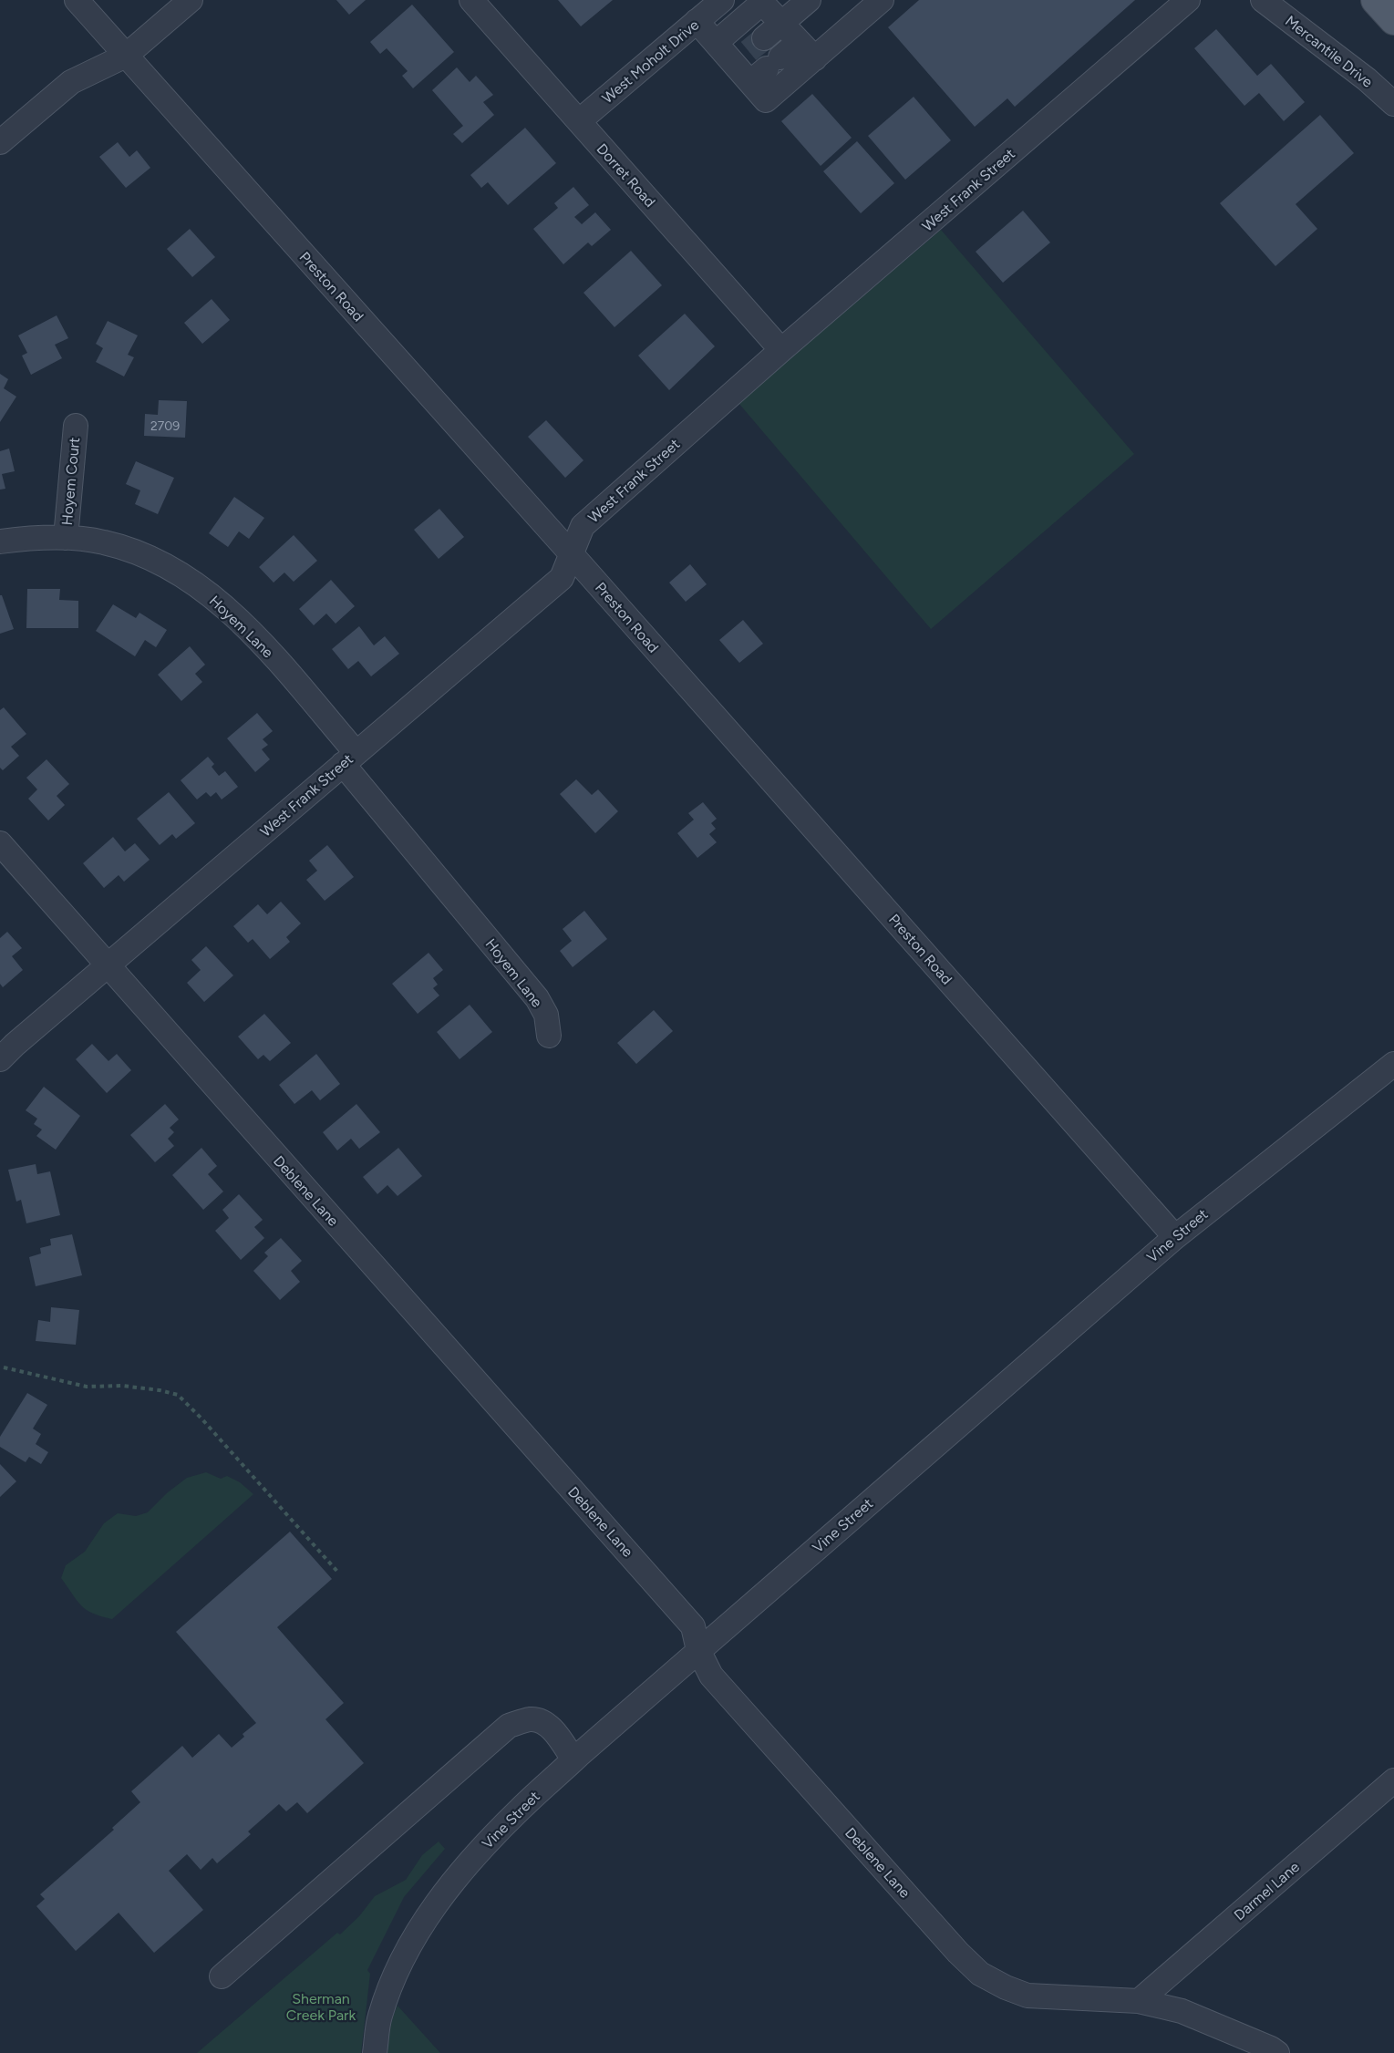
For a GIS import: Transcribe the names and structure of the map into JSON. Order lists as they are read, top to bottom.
{
  "streets": {
    "street": [
      "Mercantile Drive",
      "West Moholt Drive",
      "Dorret Road",
      "West Frank Street",
      "Preston Road",
      "Hoyem Court",
      "Hoyem Lane",
      "Deblene Lane",
      "Vine Street",
      "Darmel Lane"
    ]
  },
  "crossings": [
    ["West Moholt Drive", "Dorret Road"],
    ["Dorret Road", "West Frank Street"],
    ["West Frank Street", "Preston Road"],
    ["West Frank Street", "Hoyem Lane"],
    ["West Frank Street", "Deblene Lane"],
    ["Preston Road", "Vine Street"],
    ["Hoyem Court", "Hoyem Lane"],
    ["Deblene Lane", "Vine Street"],
    ["Deblene Lane", "Darmel Lane"]
  ],
  "parks": ["Sherman Creek Park"],
  "house_numbers": ["2709"]
}
